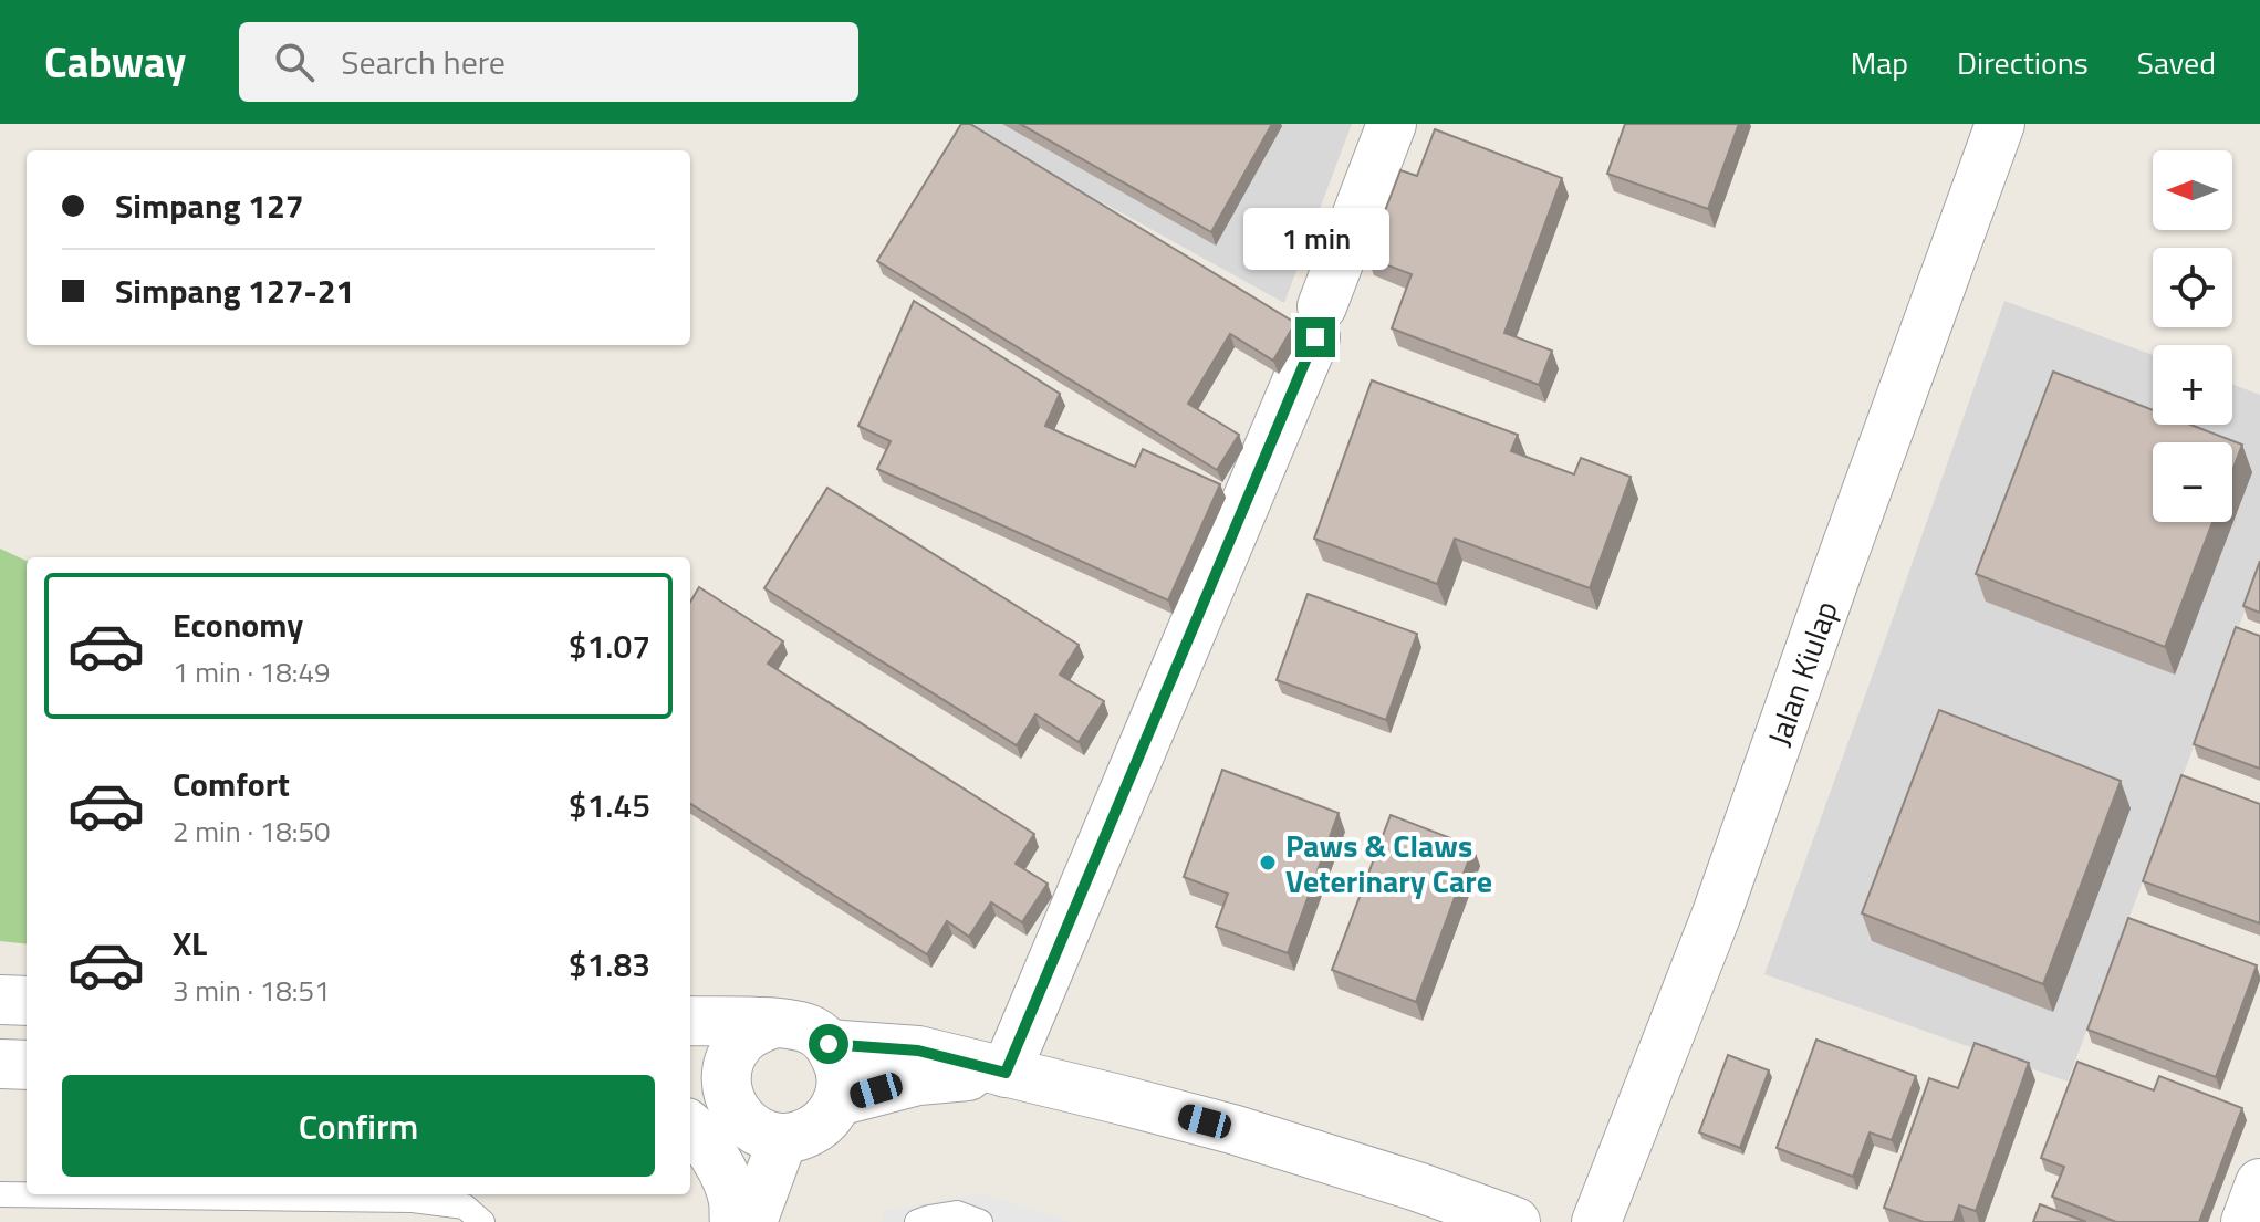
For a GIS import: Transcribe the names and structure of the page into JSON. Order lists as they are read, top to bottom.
{
  "streets": {
    "street": ["Jalan Kiulap"]
  },
  "places": ["Paws & Claws Veterinary Care"],
  "north": "left",
  "page": {
    "header": "Cabway",
    "search": "Search here",
    "nav": ["Map", "Directions", "Saved"],
    "map_buttons": ["+", "−"],
    "banner": ["Simpang 127", "Simpang 127-21"],
    "bubble": "1 min",
    "list": [
      {
        "name": "Economy",
        "note": "1 min · 18:49",
        "value": "$1.07"
      },
      {
        "name": "Comfort",
        "note": "2 min · 18:50",
        "value": "$1.45"
      },
      {
        "name": "XL",
        "note": "3 min · 18:51",
        "value": "$1.83"
      }
    ],
    "buttons": "Confirm"
  }
}
